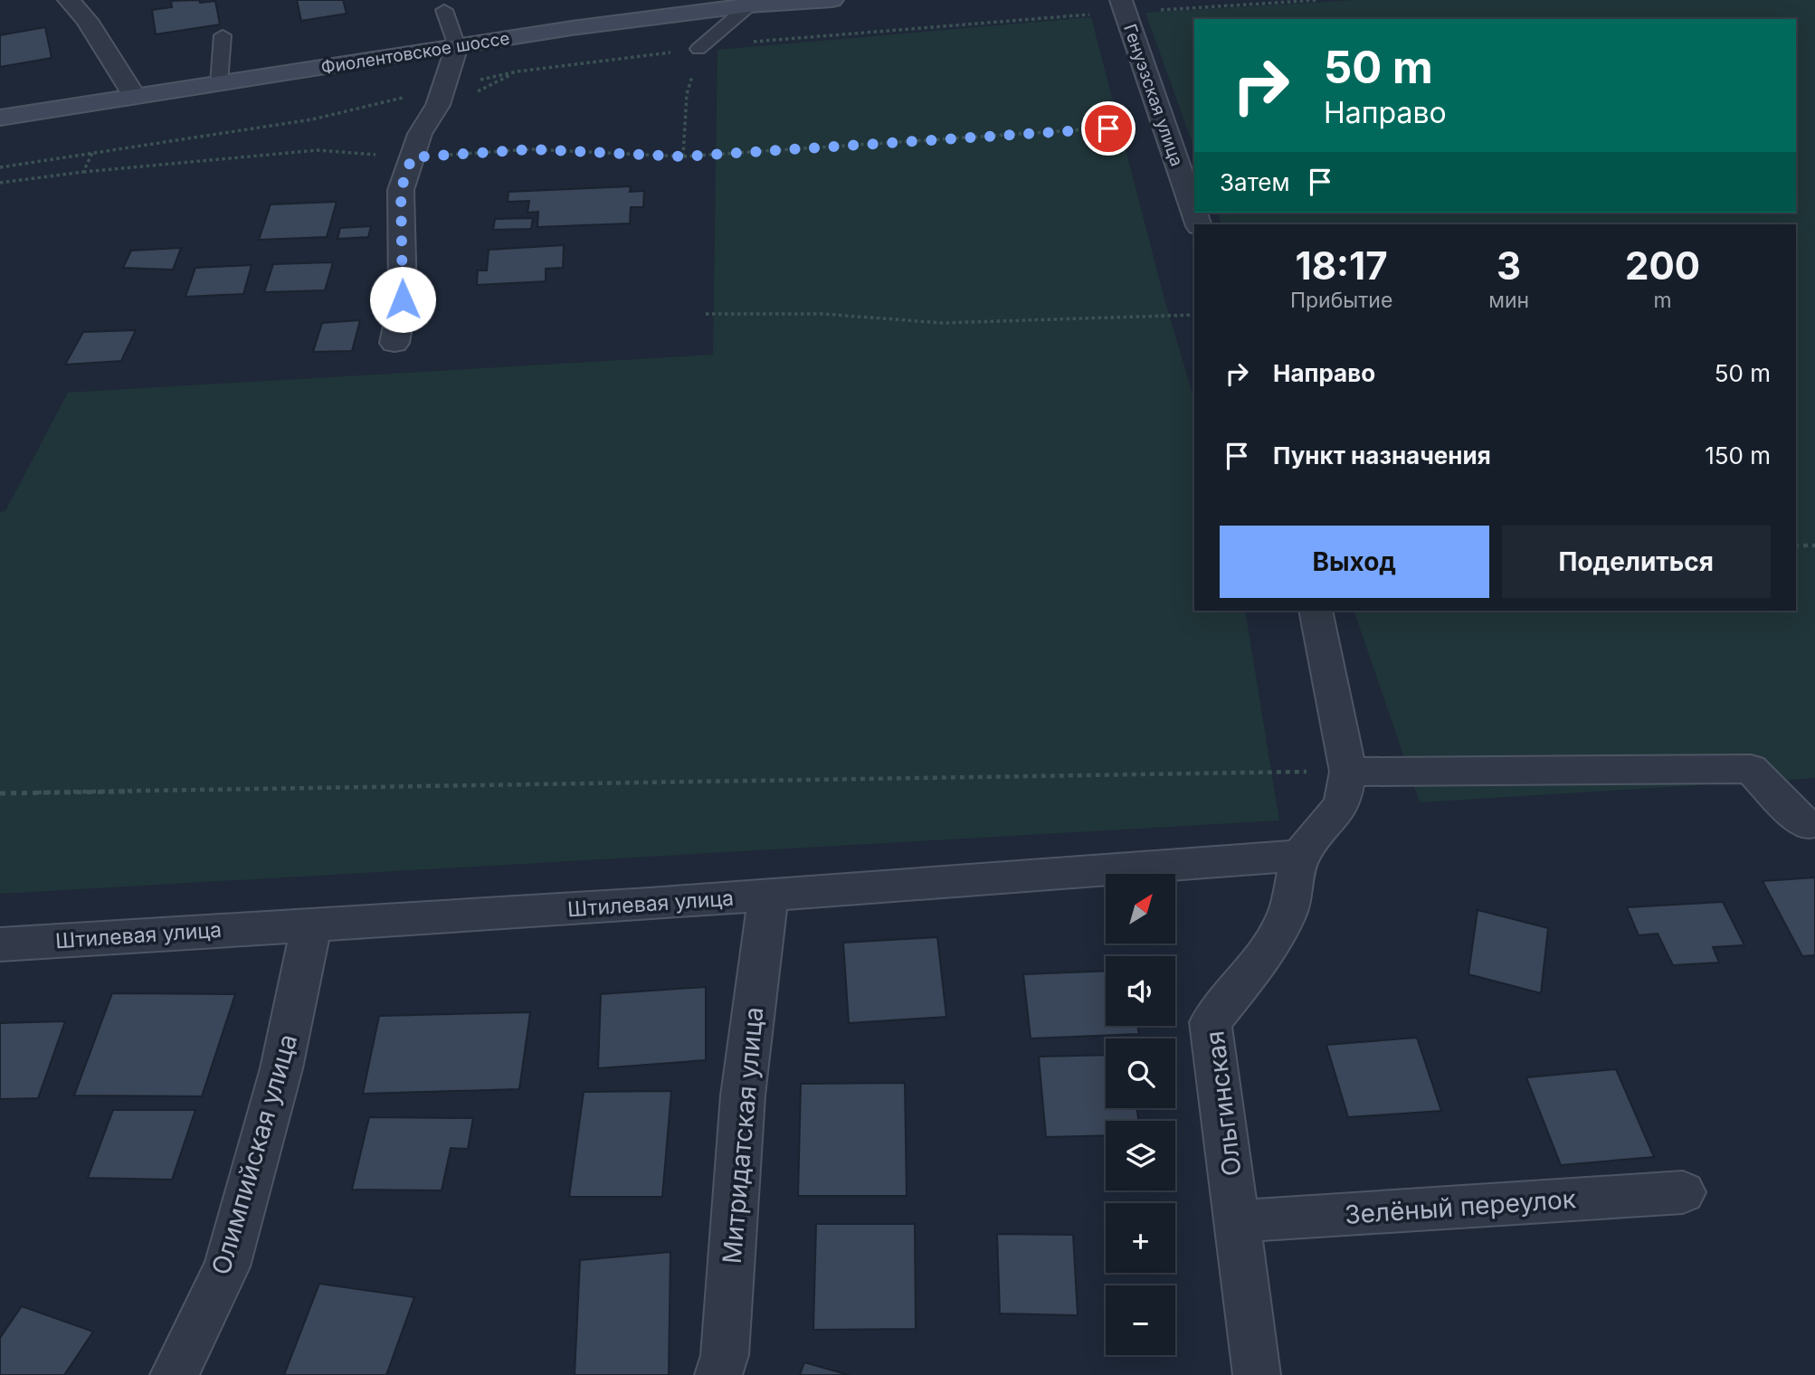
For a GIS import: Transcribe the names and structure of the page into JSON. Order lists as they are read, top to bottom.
{
  "streets": {
    "main road": ["Фиолентовское шоссе"],
    "street": [
      "Генуэзская улица",
      "Штилевая улица",
      "Ольгинская",
      "Митридатская улица",
      "Олимпийская улица",
      "Зелёный переулок"
    ]
  },
  "crossings": [
    ["Штилевая улица", "Ольгинская"],
    ["Штилевая улица", "Митридатская улица"],
    ["Штилевая улица", "Олимпийская улица"],
    ["Ольгинская", "Зелёный переулок"]
  ],
  "north": "top right",
  "page": {
    "turn": ["50 m", "Направо"],
    "then": "Затем",
    "eta": [
      "18:17",
      "Прибытие",
      "3",
      "мин",
      "200",
      "m"
    ],
    "list": [
      {
        "name": "Направо",
        "value": "50 m"
      },
      {
        "name": "Пункт назначения",
        "value": "150 m"
      }
    ],
    "buttons": ["Выход", "Поделиться"],
    "map_buttons": ["+", "−"]
  }
}
